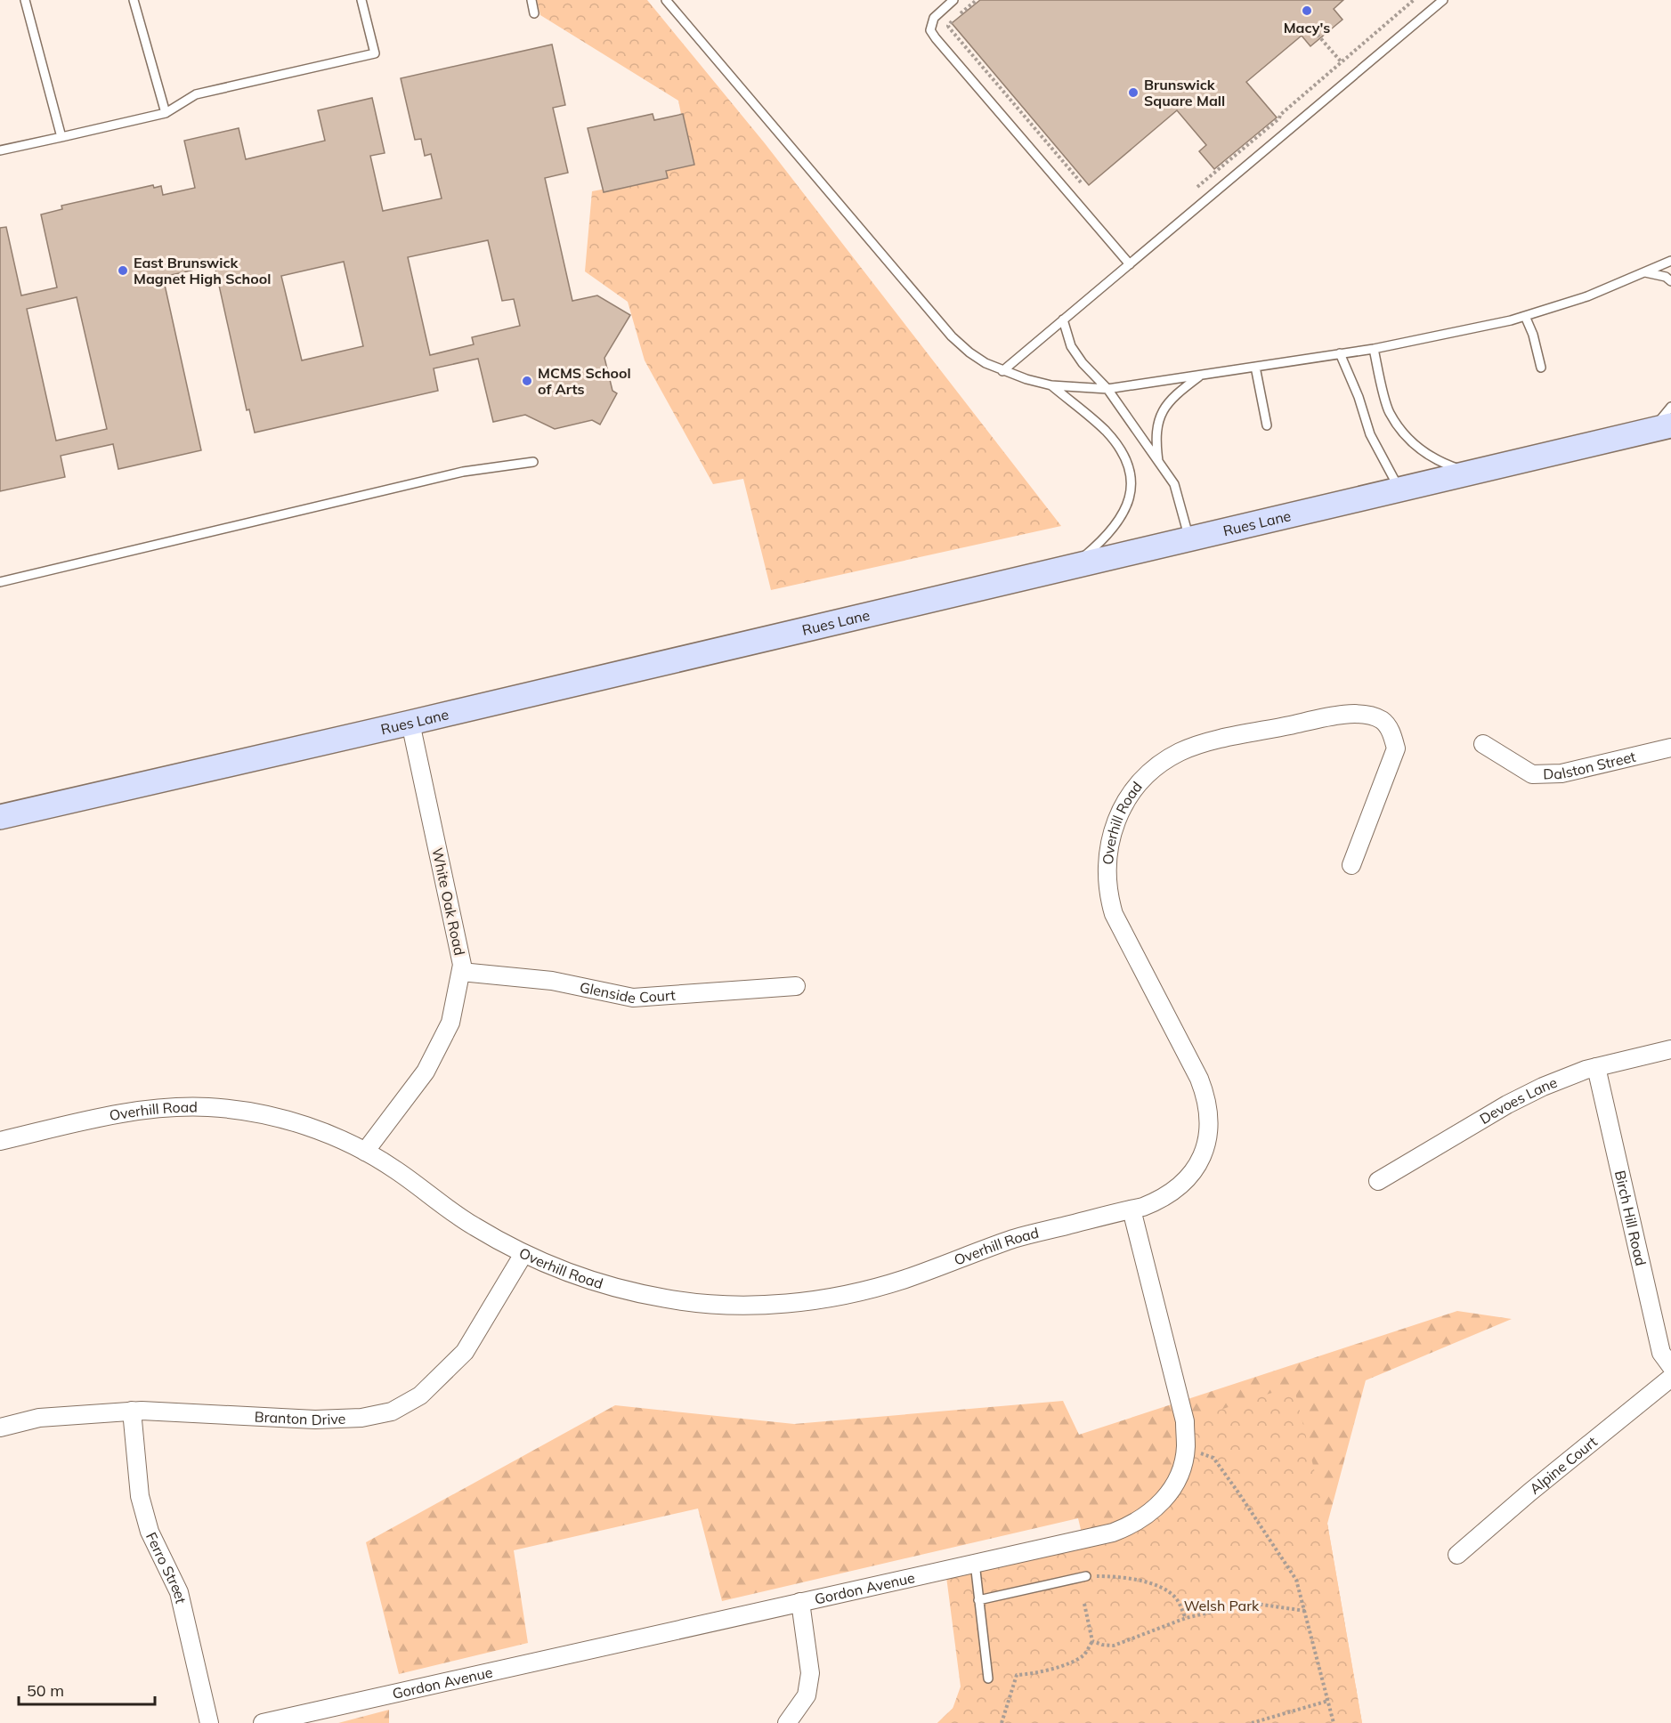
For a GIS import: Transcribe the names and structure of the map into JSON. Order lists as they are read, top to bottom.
{
  "streets": {
    "main road": ["Rues Lane"],
    "street": [
      "Dalston Street",
      "Overhill Road",
      "White Oak Road",
      "Glenside Court",
      "Devoes Lane",
      "Birch Hill Road",
      "Branton Drive",
      "Alpine Court",
      "Ferro Street",
      "Gordon Avenue"
    ]
  },
  "crossings": [
    ["Rues Lane", "White Oak Road"],
    ["Overhill Road", "White Oak Road"],
    ["Overhill Road", "Branton Drive"],
    ["Overhill Road", "Gordon Avenue"],
    ["White Oak Road", "Glenside Court"],
    ["Devoes Lane", "Birch Hill Road"],
    ["Branton Drive", "Ferro Street"]
  ],
  "parks": ["Welsh Park"],
  "places": [
    "Macy's",
    "Brunswick Square Mall",
    "East Brunswick Magnet High School",
    "MCMS School of Arts"
  ],
  "scale_bar": "50 m"
}
